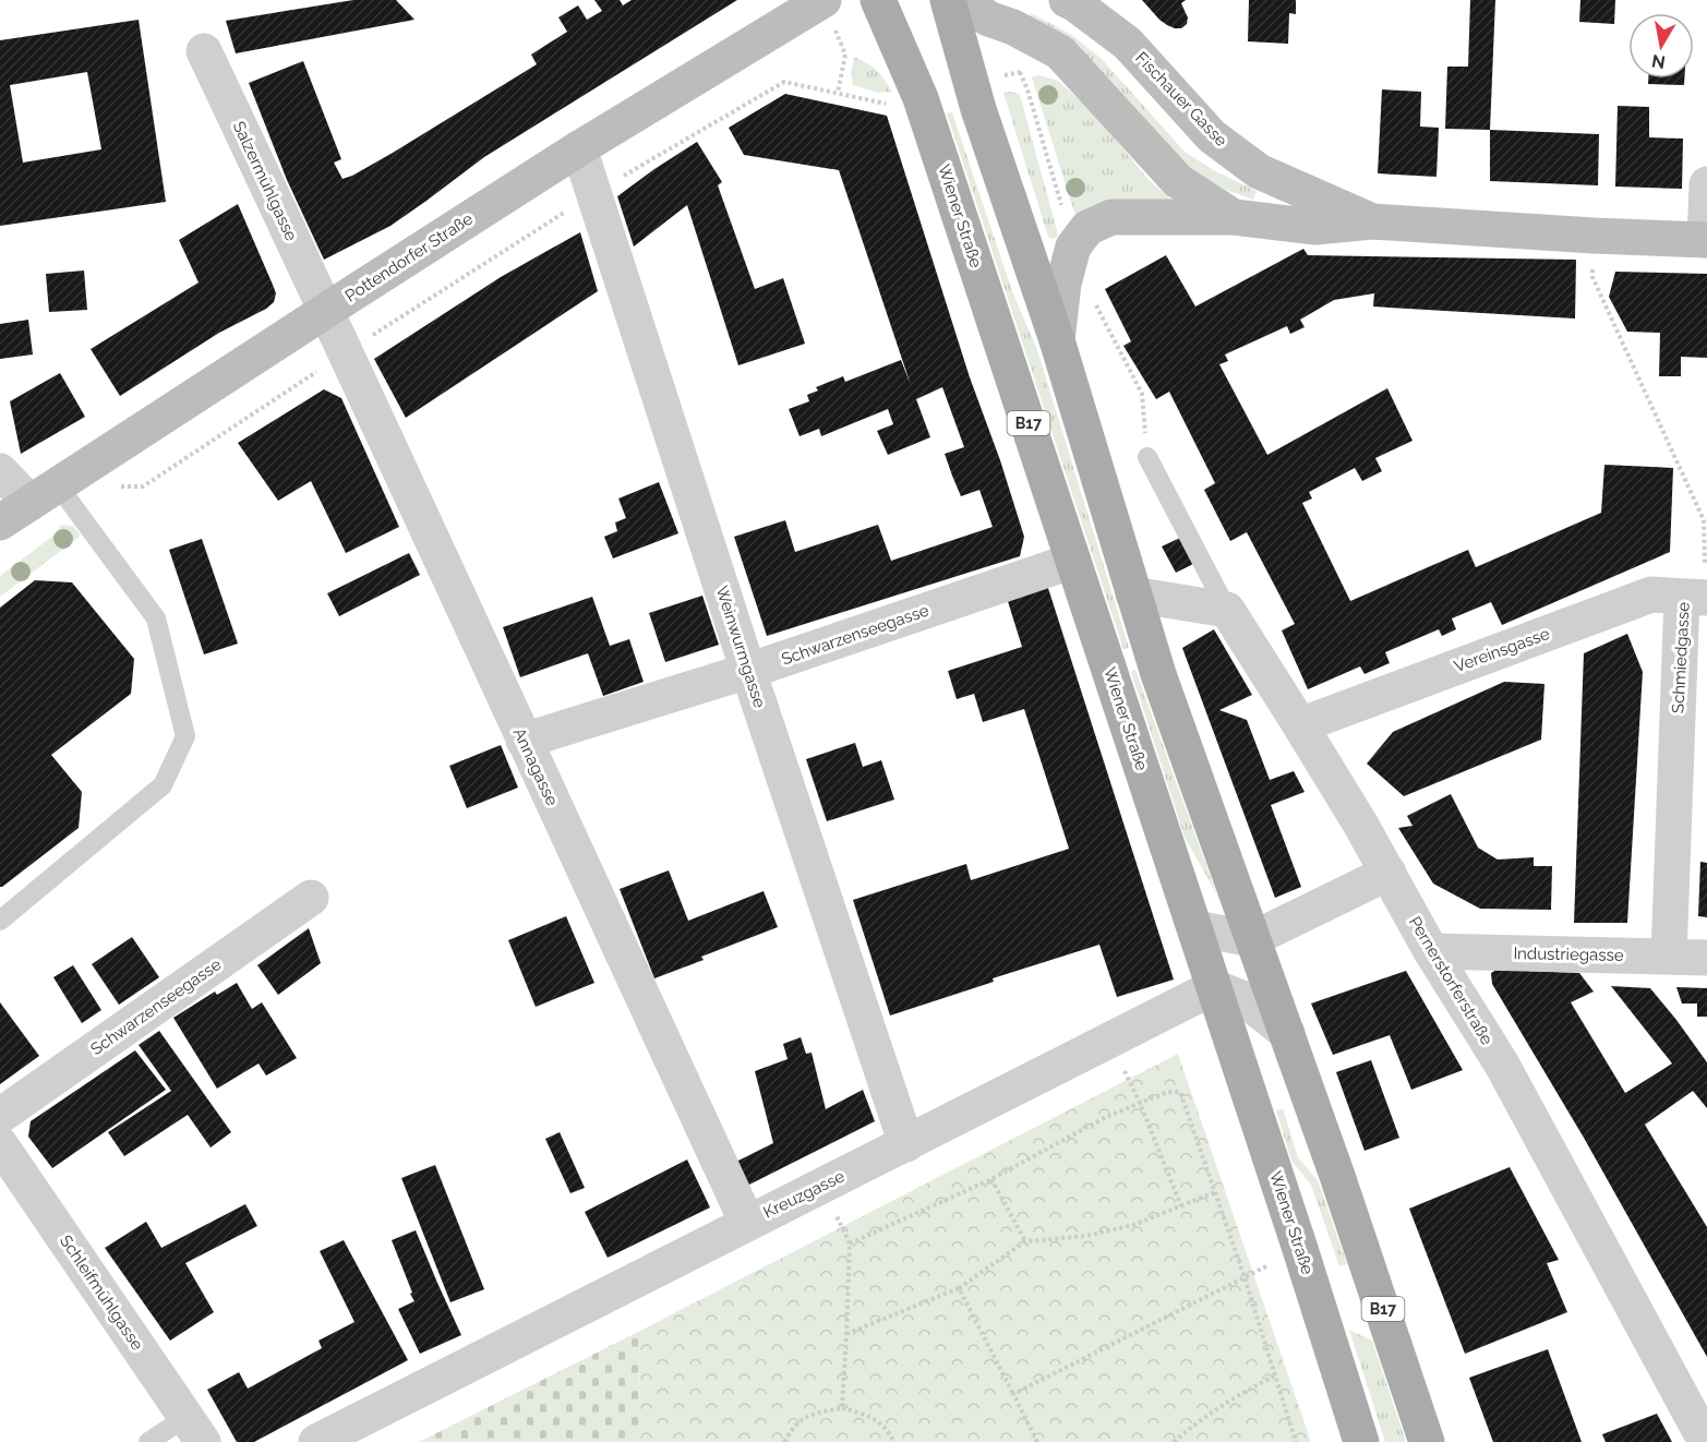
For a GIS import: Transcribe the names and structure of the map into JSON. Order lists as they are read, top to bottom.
{
  "streets": {
    "main road": [
      "Fischauer Gasse",
      "Wiener Straße",
      "Pottendorfer Straße",
      "B17"
    ],
    "street": [
      "Salzermühlgasse",
      "Schwarzenseegasse",
      "Weinwurmgasse",
      "Vereinsgasse",
      "Schmiedgasse",
      "Annagasse",
      "Industriegasse",
      "Pernerstorferstraße",
      "Kreuzgasse",
      "Schleifmühlgasse"
    ]
  },
  "crossings": [
    ["Fischauer Gasse", "B17"],
    ["Fischauer Gasse", "Schmiedgasse"],
    ["Salzermühlgasse", "Pottendorfer Straße"],
    ["Salzermühlgasse", "Annagasse"],
    ["Wiener Straße", "Schwarzenseegasse"],
    ["Wiener Straße", "Kreuzgasse"],
    ["Pottendorfer Straße", "Weinwurmgasse"],
    ["Pottendorfer Straße", "Annagasse"],
    ["Schwarzenseegasse", "Weinwurmgasse"],
    ["Schwarzenseegasse", "Annagasse"],
    ["Weinwurmgasse", "Kreuzgasse"],
    ["Vereinsgasse", "Schmiedgasse"],
    ["Vereinsgasse", "Pernerstorferstraße"],
    ["Schmiedgasse", "Industriegasse"],
    ["Annagasse", "Kreuzgasse"],
    ["Industriegasse", "Pernerstorferstraße"]
  ],
  "north": "bottom"
}
